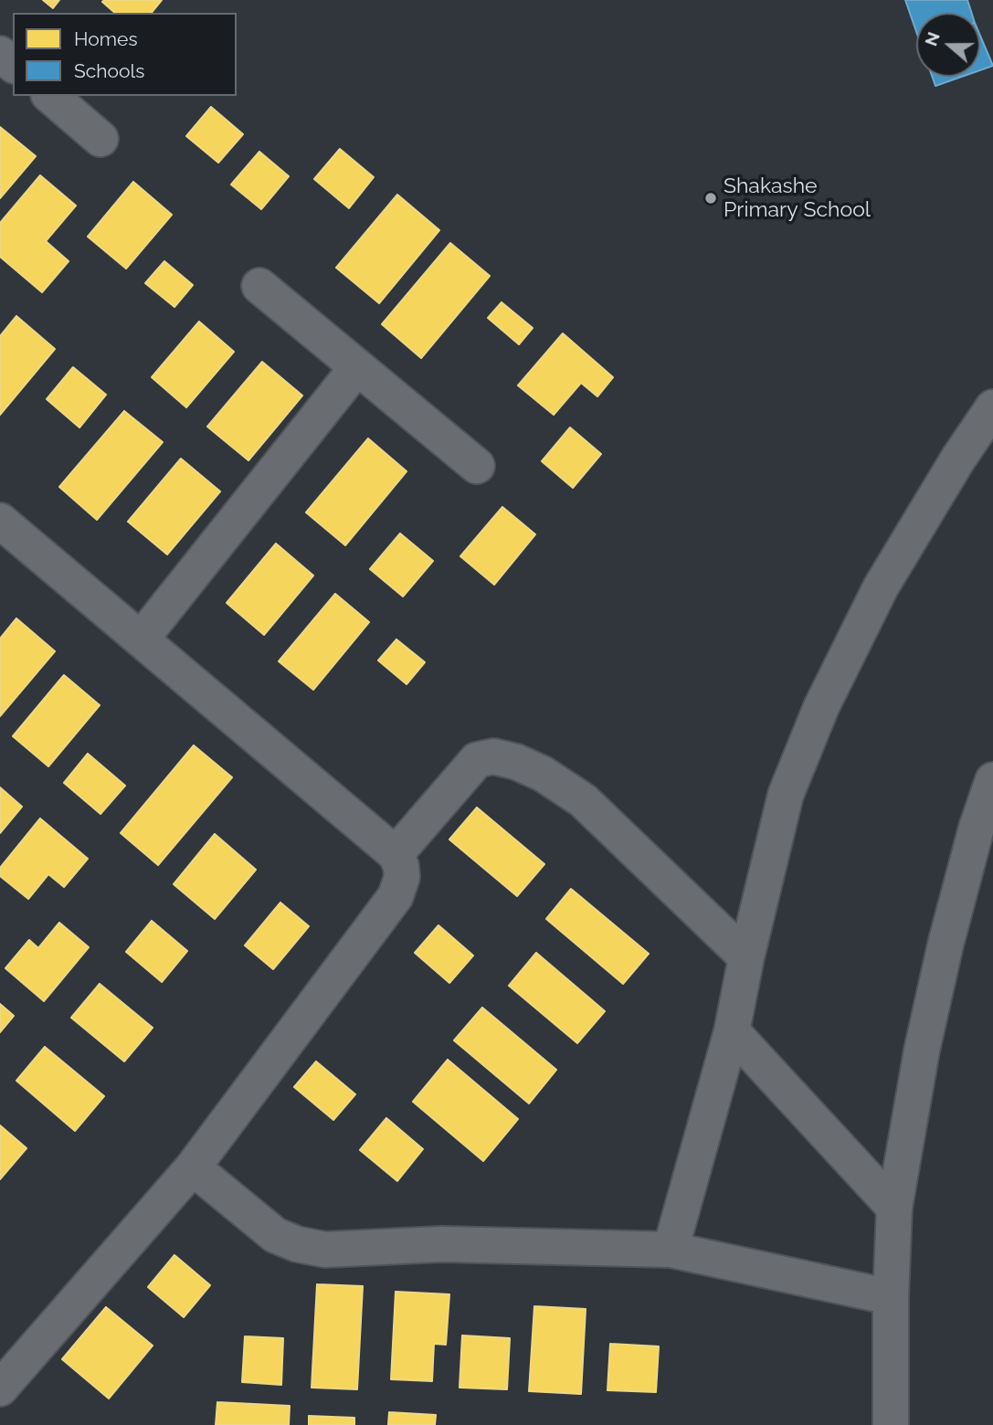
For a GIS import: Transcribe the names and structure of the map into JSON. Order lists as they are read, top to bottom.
{
  "places": ["Shakashe Primary School"],
  "legend": ["Homes", "Schools"],
  "north": "left"
}
